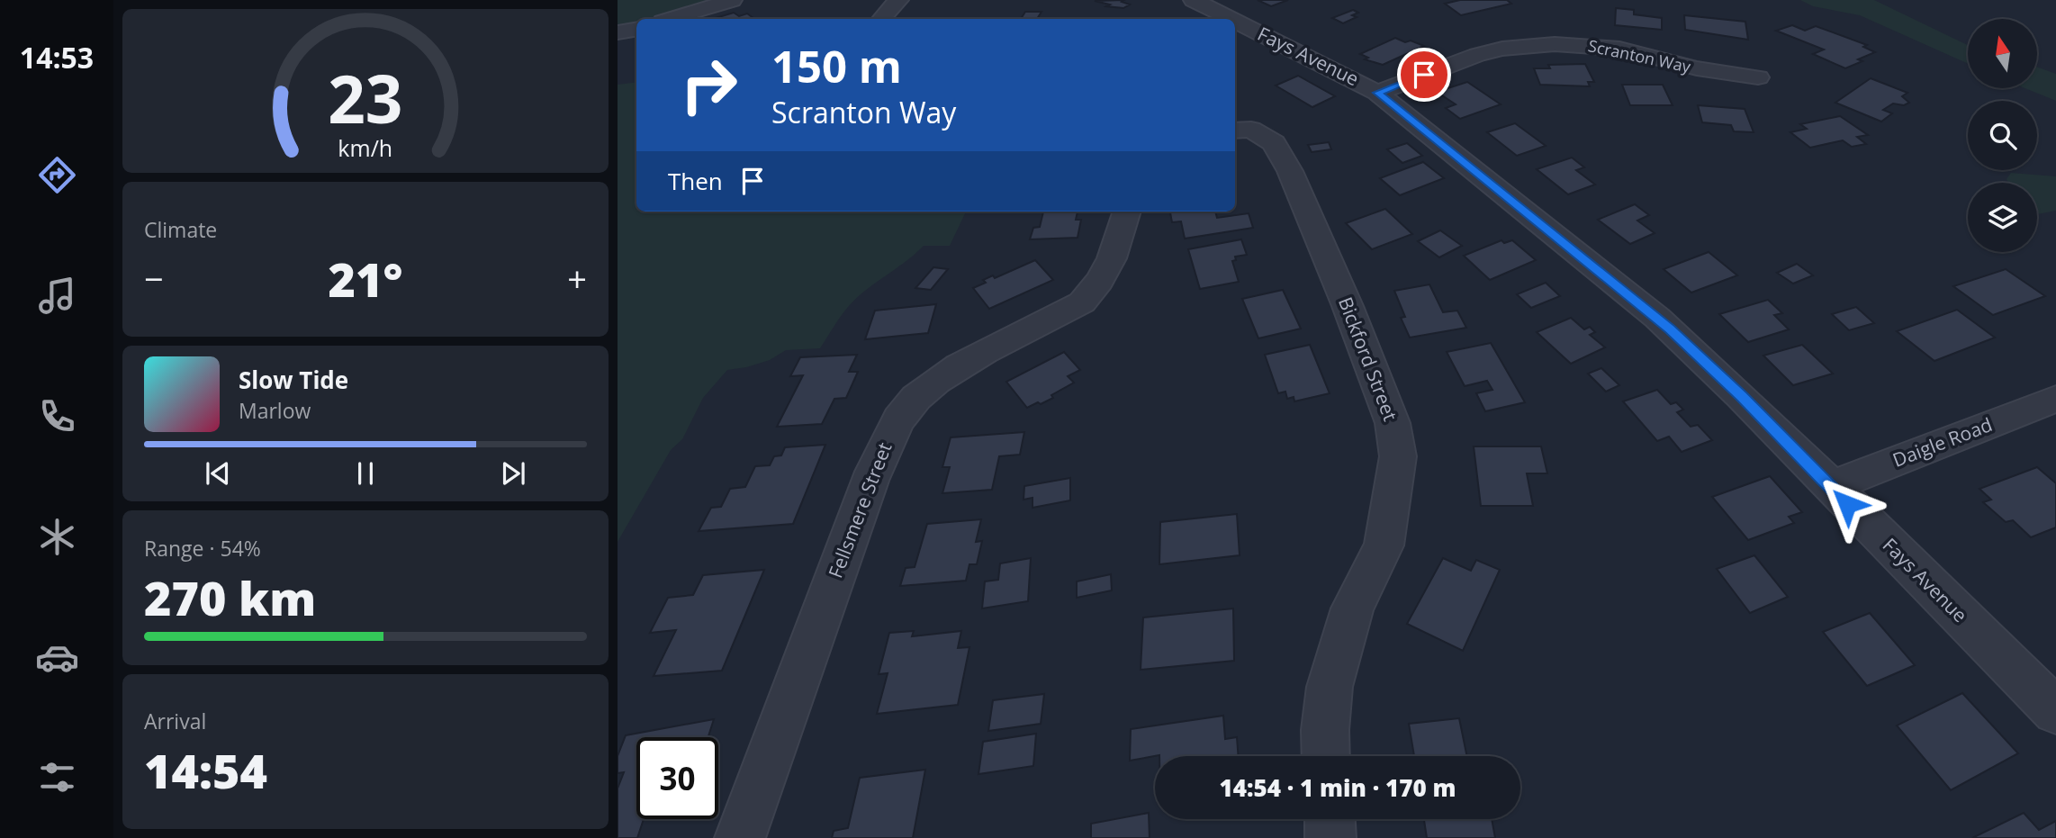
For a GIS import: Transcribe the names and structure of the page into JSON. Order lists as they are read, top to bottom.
{
  "streets": {
    "street": [
      "Fays Avenue",
      "Scranton Way",
      "Bickford Street",
      "Daigle Road",
      "Fellsmere Street"
    ]
  },
  "crossings": [
    ["Fays Avenue", "Scranton Way"],
    ["Fays Avenue", "Daigle Road"]
  ],
  "north": "top",
  "page": {
    "tabs": "14:53",
    "turn": ["150 m", "Scranton Way"],
    "then": "Then",
    "tile": [
      "Climate",
      ["Range · 54%", "270 km"],
      ["Arrival", "14:54"]
    ],
    "heat": ["−", "21°", "+"],
    "song": ["Slow Tide", "Marlow"],
    "limit": "30",
    "trip": "14:54 · 1 min · 170 m",
    "gauge": ["23", "km/h"]
  }
}
